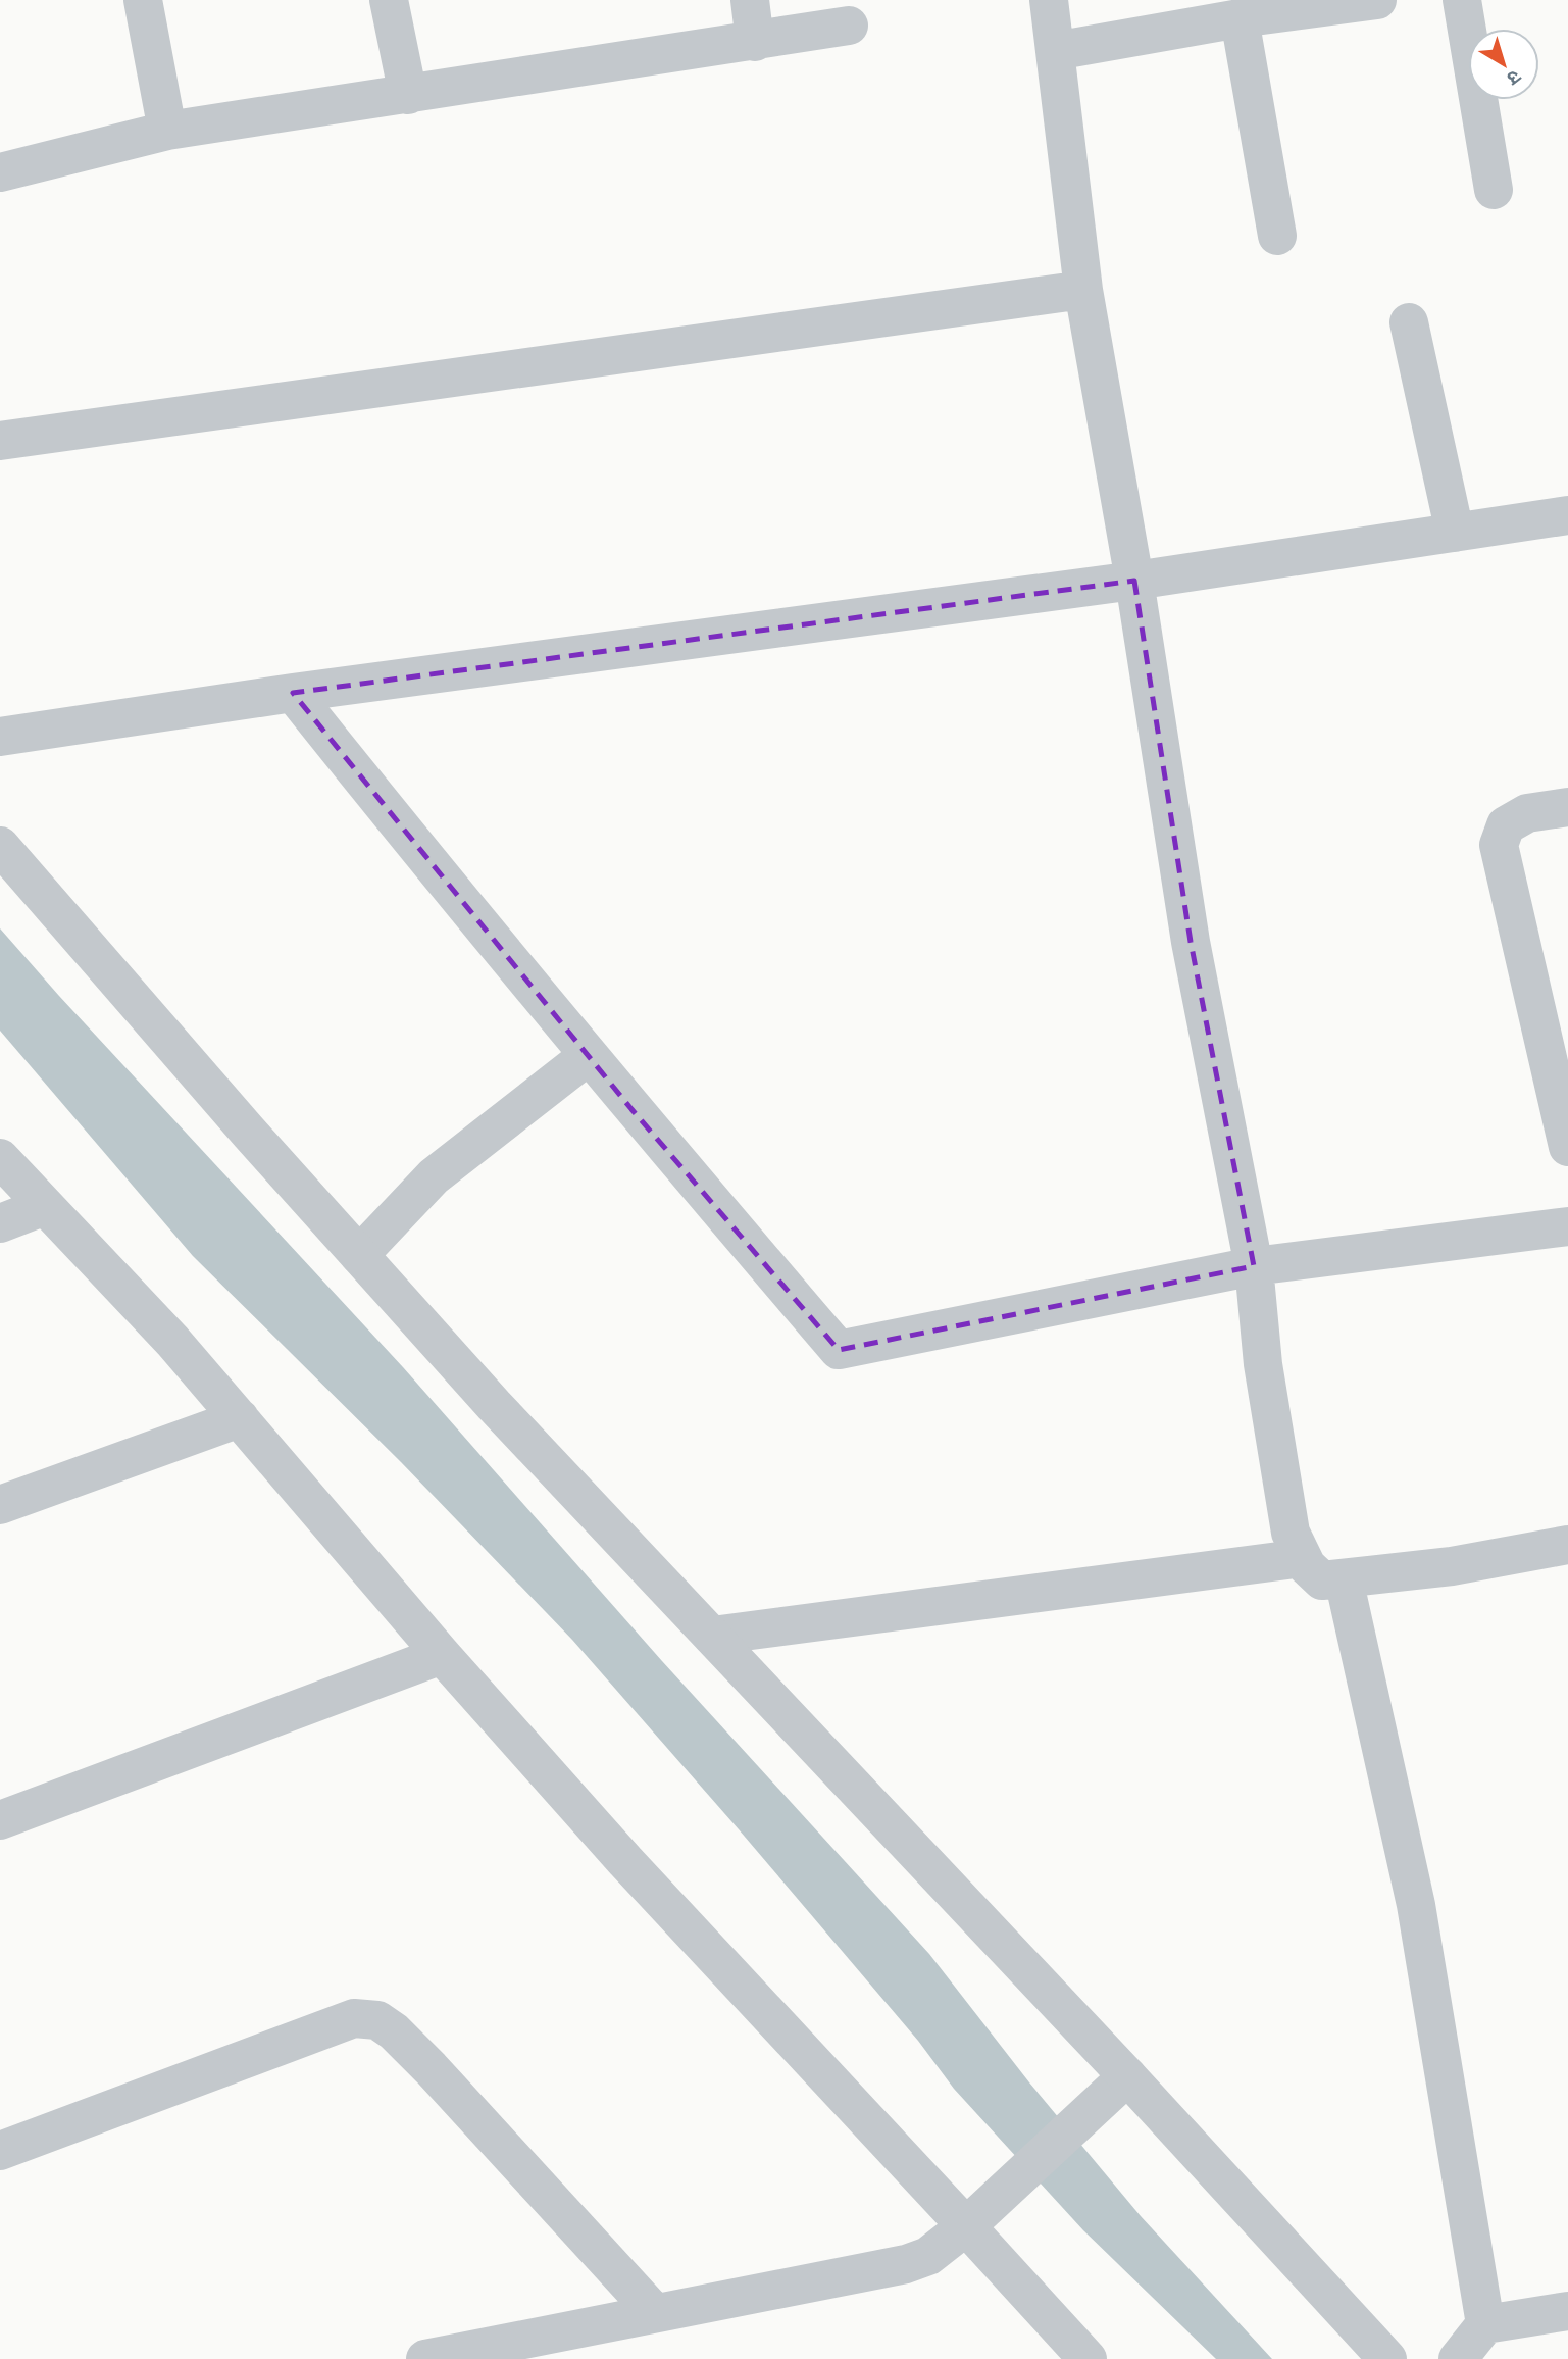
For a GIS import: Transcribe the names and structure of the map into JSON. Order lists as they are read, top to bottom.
{
  "north": "bottom right"
}
